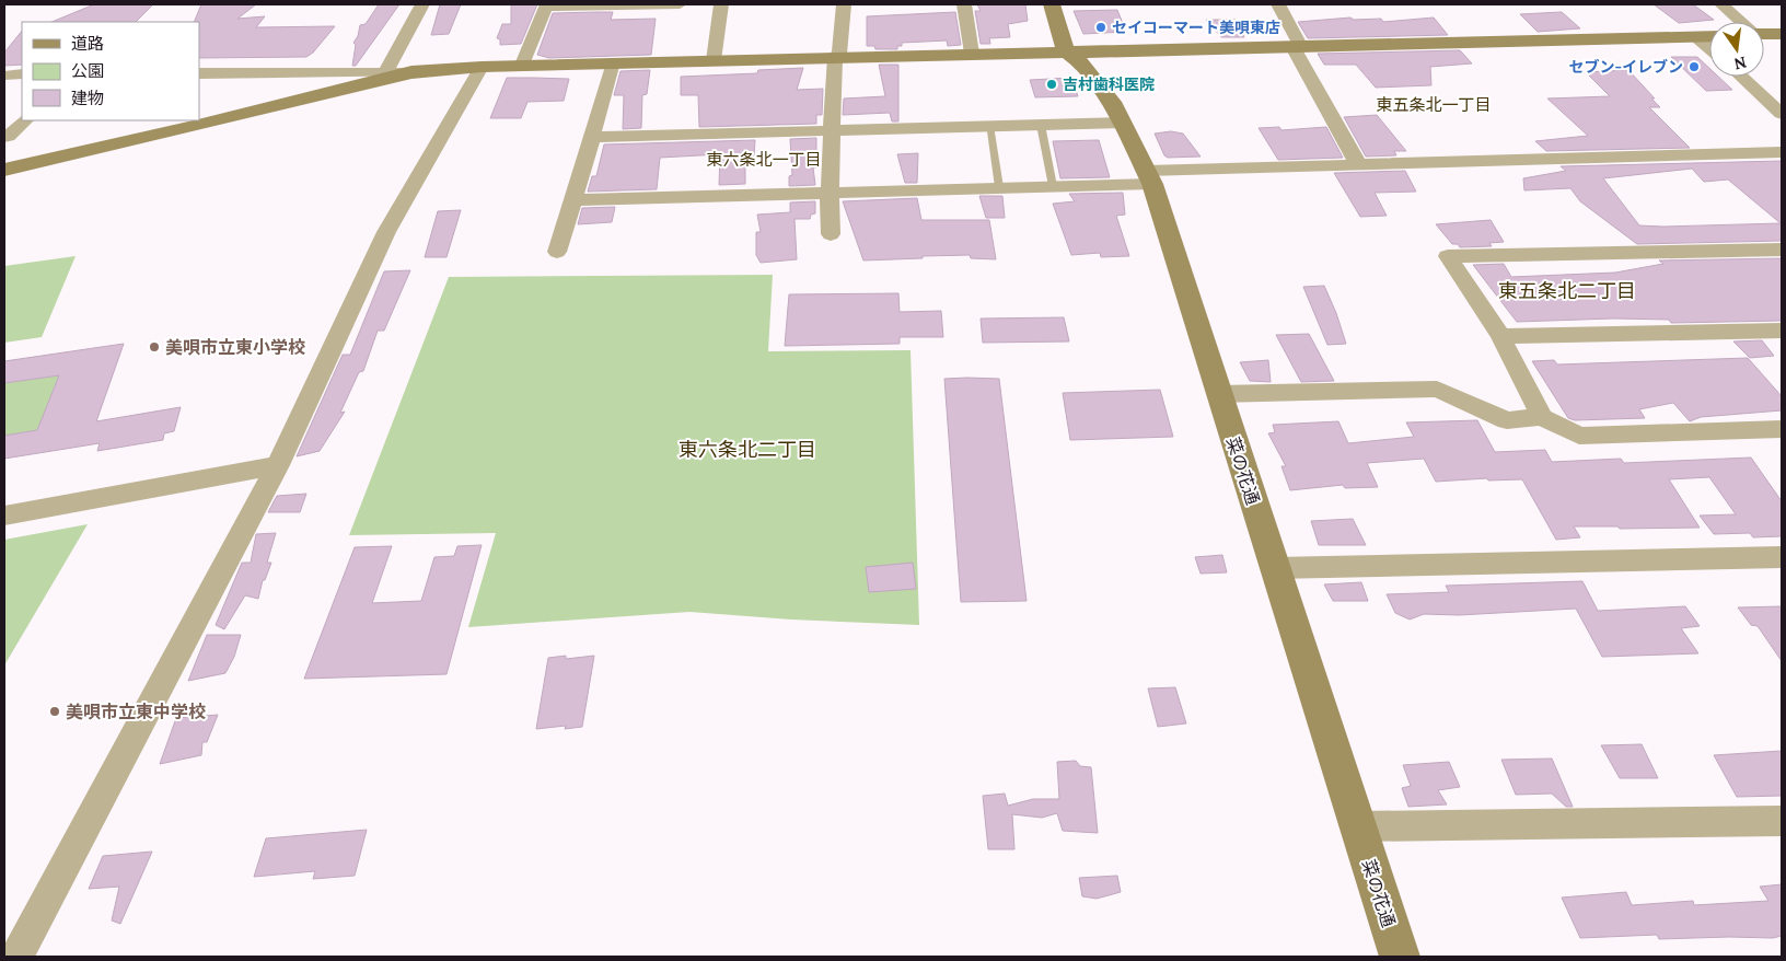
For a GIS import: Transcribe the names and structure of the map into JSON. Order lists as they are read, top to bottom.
{
  "streets": {
    "street": ["菜の花通"]
  },
  "districts": [
    "東五条北一丁目",
    "東六条北一丁目",
    "東五条北二丁目",
    "東六条北二丁目"
  ],
  "places": [
    "セイコーマート美唄東店",
    "セブン-イレブン",
    "吉村歯科医院",
    "美唄市立東小学校",
    "美唄市立東中学校"
  ],
  "legend": ["道路", "公園", "建物"],
  "north": "bottom"
}
